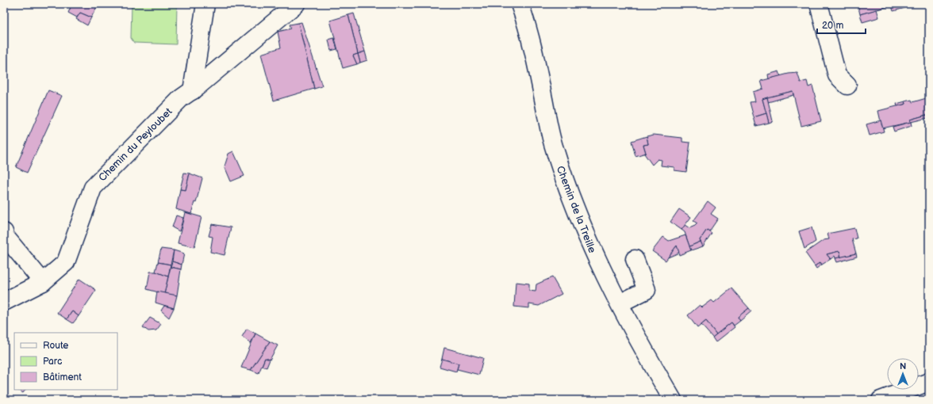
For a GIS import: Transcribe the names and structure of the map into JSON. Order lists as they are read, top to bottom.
{
  "streets": {
    "street": ["Chemin du Peyloubet", "Chemin de la Treille"]
  },
  "legend": ["Route", "Parc", "Bâtiment"],
  "scale_bar": "20 m",
  "north": "top"
}
